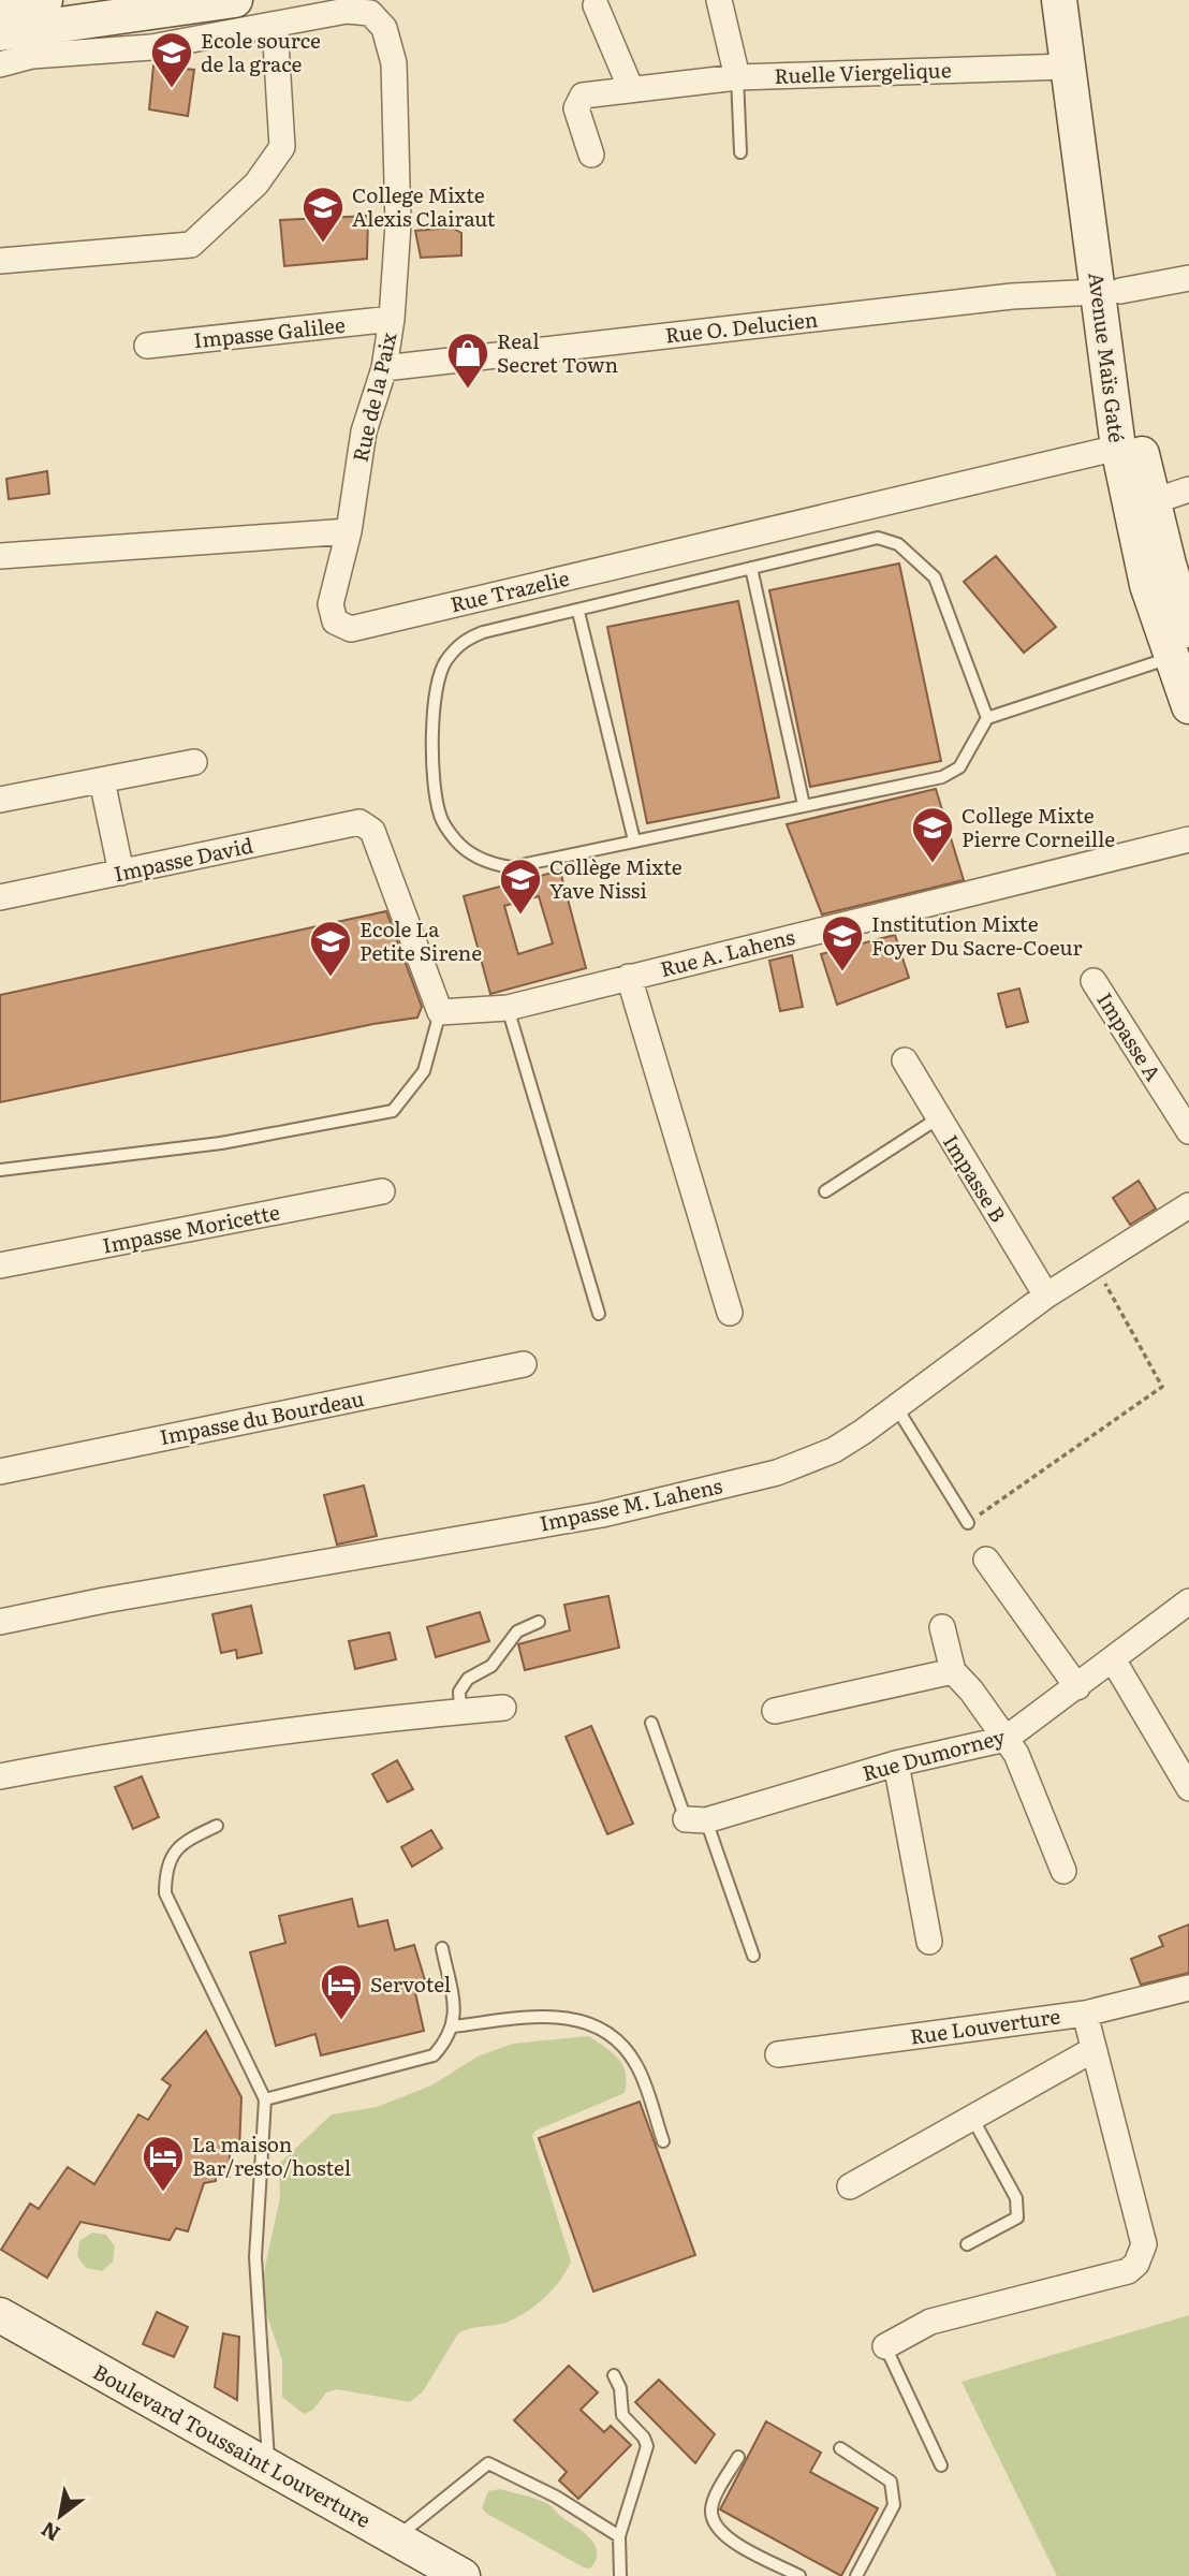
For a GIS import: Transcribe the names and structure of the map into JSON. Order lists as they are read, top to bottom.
{
  "streets": {
    "main road": ["Avenue Maïs Gaté", "Boulevard Toussaint Louverture"],
    "street": [
      "Ruelle Viergelique",
      "Rue O. Delucien",
      "Impasse Galilee",
      "Rue de la Paix",
      "Rue Trazelie",
      "Impasse David",
      "Rue A. Lahens",
      "Impasse A",
      "Impasse B",
      "Impasse Moricette",
      "Impasse du Bourdeau",
      "Impasse M. Lahens",
      "Rue Dumorney",
      "Rue Louverture"
    ]
  },
  "crossings": [
    ["Ruelle Viergelique", "Avenue Maïs Gaté"],
    ["Rue O. Delucien", "Avenue Maïs Gaté"],
    ["Rue O. Delucien", "Rue de la Paix"],
    ["Impasse Galilee", "Rue de la Paix"],
    ["Avenue Maïs Gaté", "Rue Trazelie"],
    ["Rue de la Paix", "Rue Trazelie"],
    ["Impasse David", "Rue A. Lahens"],
    ["Impasse B", "Impasse M. Lahens"]
  ],
  "places": {
    "school or university": [
      "Ecole source de la grace",
      "College Mixte Alexis Clairaut",
      "College Mixte Pierre Corneille",
      "Collège Mixte Yave Nissi",
      "Institution Mixte Foyer Du Sacre-Coeur",
      "Ecole La Petite Sirene"
    ],
    "shop": ["Real Secret Town"],
    "hotel": ["Servotel", "La maison Bar/resto/hostel"]
  },
  "north": "bottom left"
}
